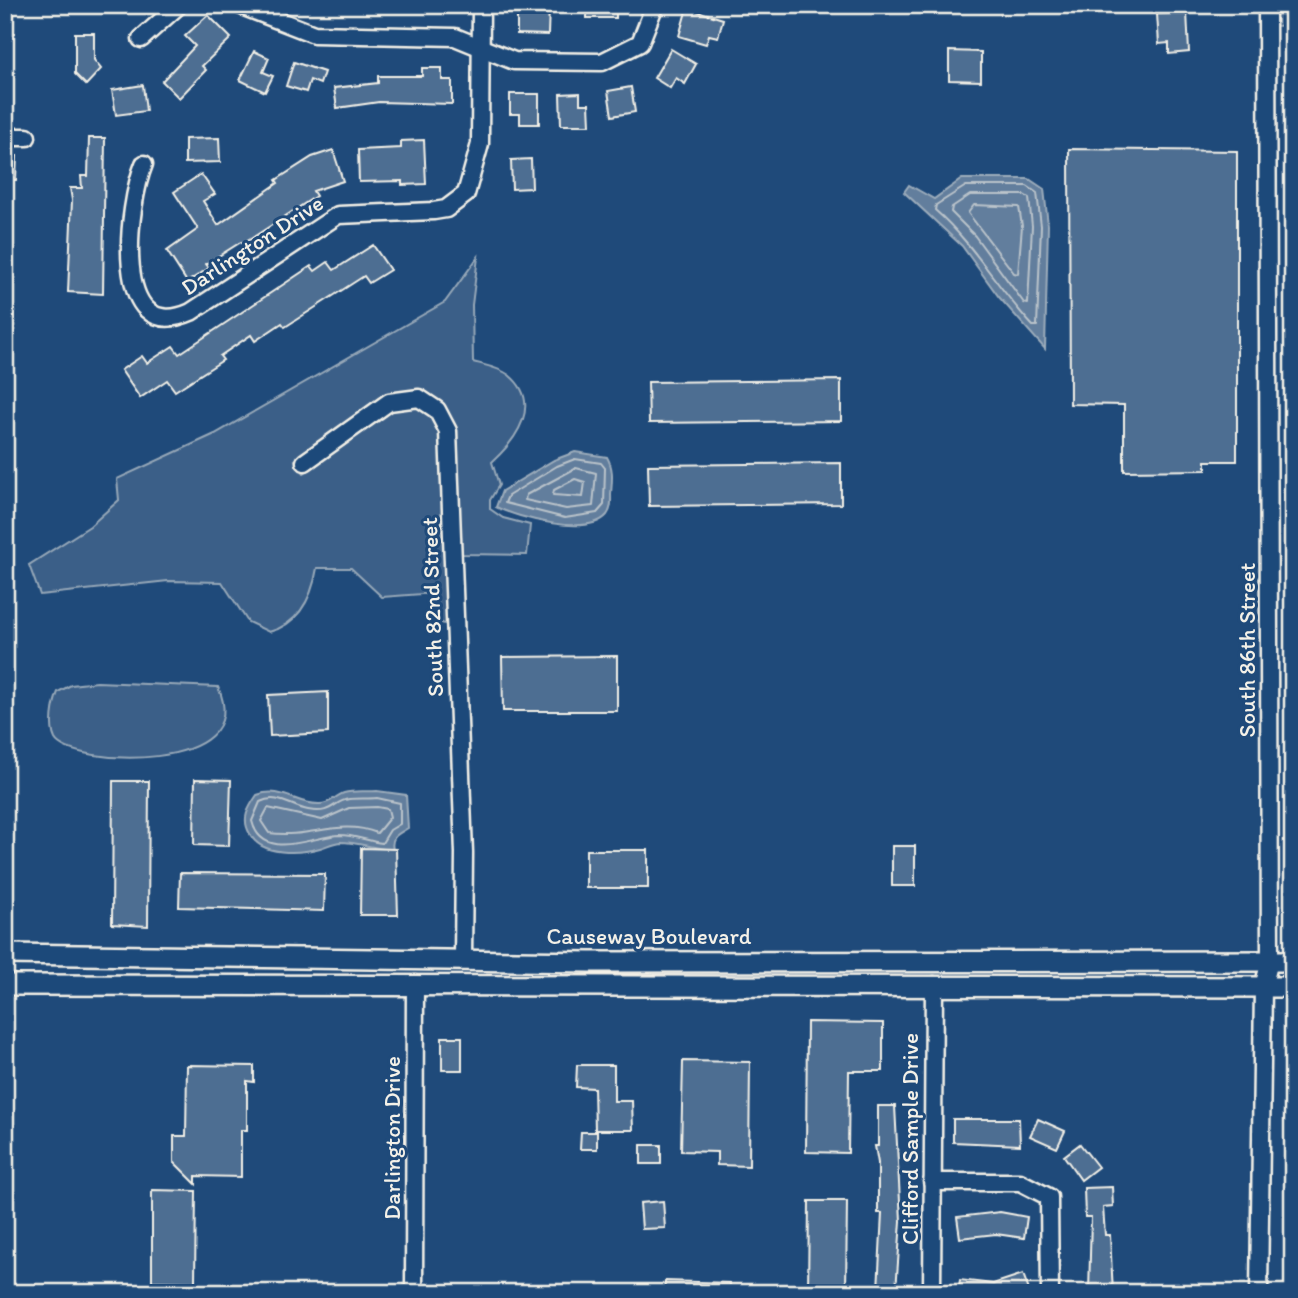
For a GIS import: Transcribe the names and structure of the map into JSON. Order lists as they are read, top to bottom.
{
  "streets": {
    "main road": ["Causeway Boulevard"],
    "street": [
      "Darlington Drive",
      "South 82nd Street",
      "South 86th Street",
      "Clifford Sample Drive"
    ]
  },
  "crossings": [
    ["Darlington Drive", "Causeway Boulevard"],
    ["South 82nd Street", "Causeway Boulevard"],
    ["South 86th Street", "Causeway Boulevard"],
    ["Causeway Boulevard", "Clifford Sample Drive"]
  ]
}
